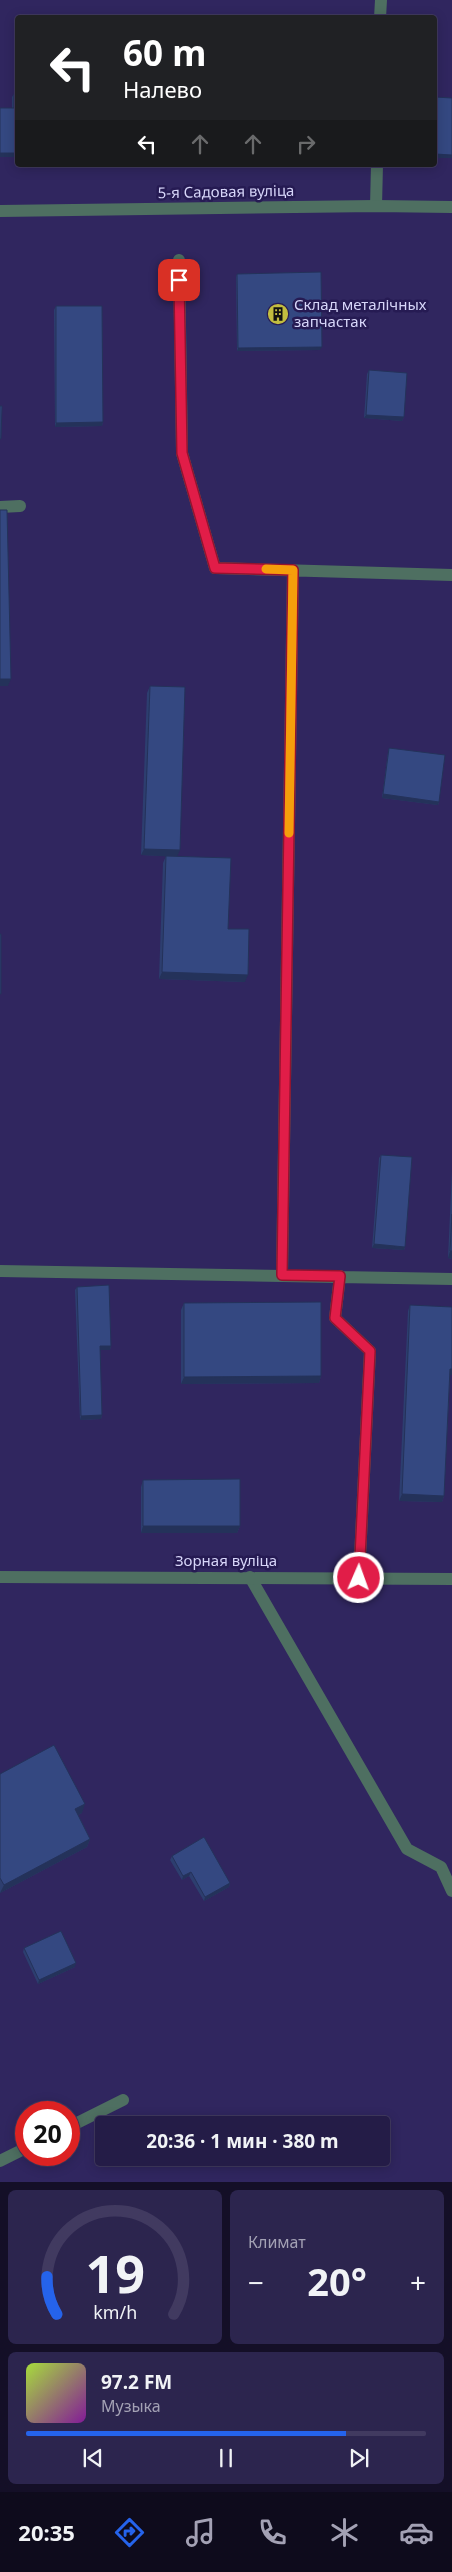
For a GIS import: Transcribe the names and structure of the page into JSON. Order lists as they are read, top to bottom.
{
  "streets": {
    "street": ["5-я Садовая вуліца", "Зорная вуліца"]
  },
  "places": {
    "building": ["Склад металічных запчастак"]
  },
  "page": {
    "turn": ["60 m", "Налево"],
    "limit": "20",
    "trip": "20:36 · 1 мин · 380 m",
    "tile": "Климат",
    "heat": ["−", "20°", "+"],
    "song": ["97.2 FM", "Музыка"],
    "tabs": "20:35",
    "gauge": ["19", "km/h"]
  }
}
